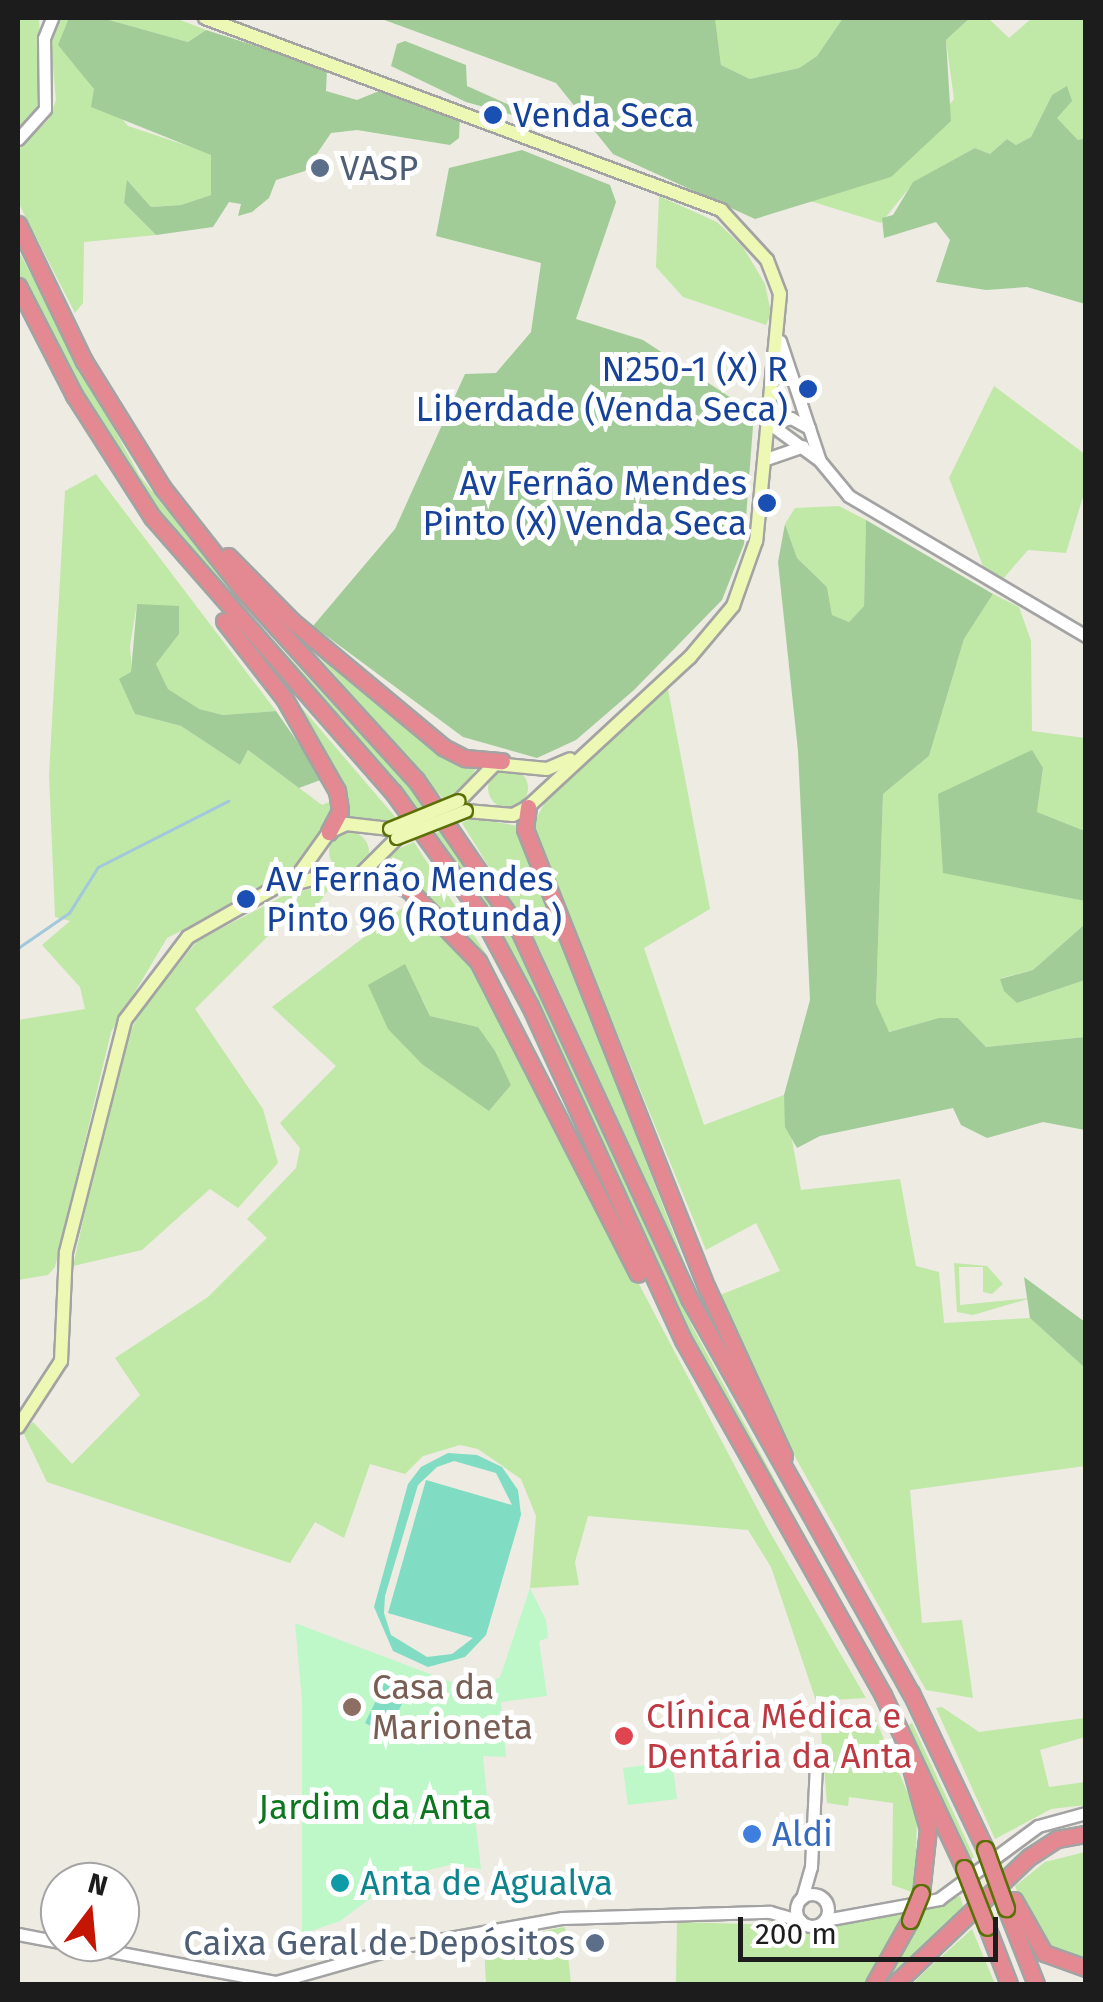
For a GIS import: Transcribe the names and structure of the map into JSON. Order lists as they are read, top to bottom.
{
  "parks": ["Jardim da Anta"],
  "places": [
    "Venda Seca",
    "VASP",
    "N250-1 (X) R Liberdade (Venda Seca)",
    "Av Fernão Mendes Pinto (X) Venda Seca",
    "Av Fernão Mendes Pinto 96 (Rotunda)",
    "Casa da Marioneta",
    "Clínica Médica e Dentária da Anta",
    "Aldi",
    "Anta de Agualva",
    "Caixa Geral de Depósitos"
  ],
  "scale_bar": "200 m",
  "north": "top"
}
